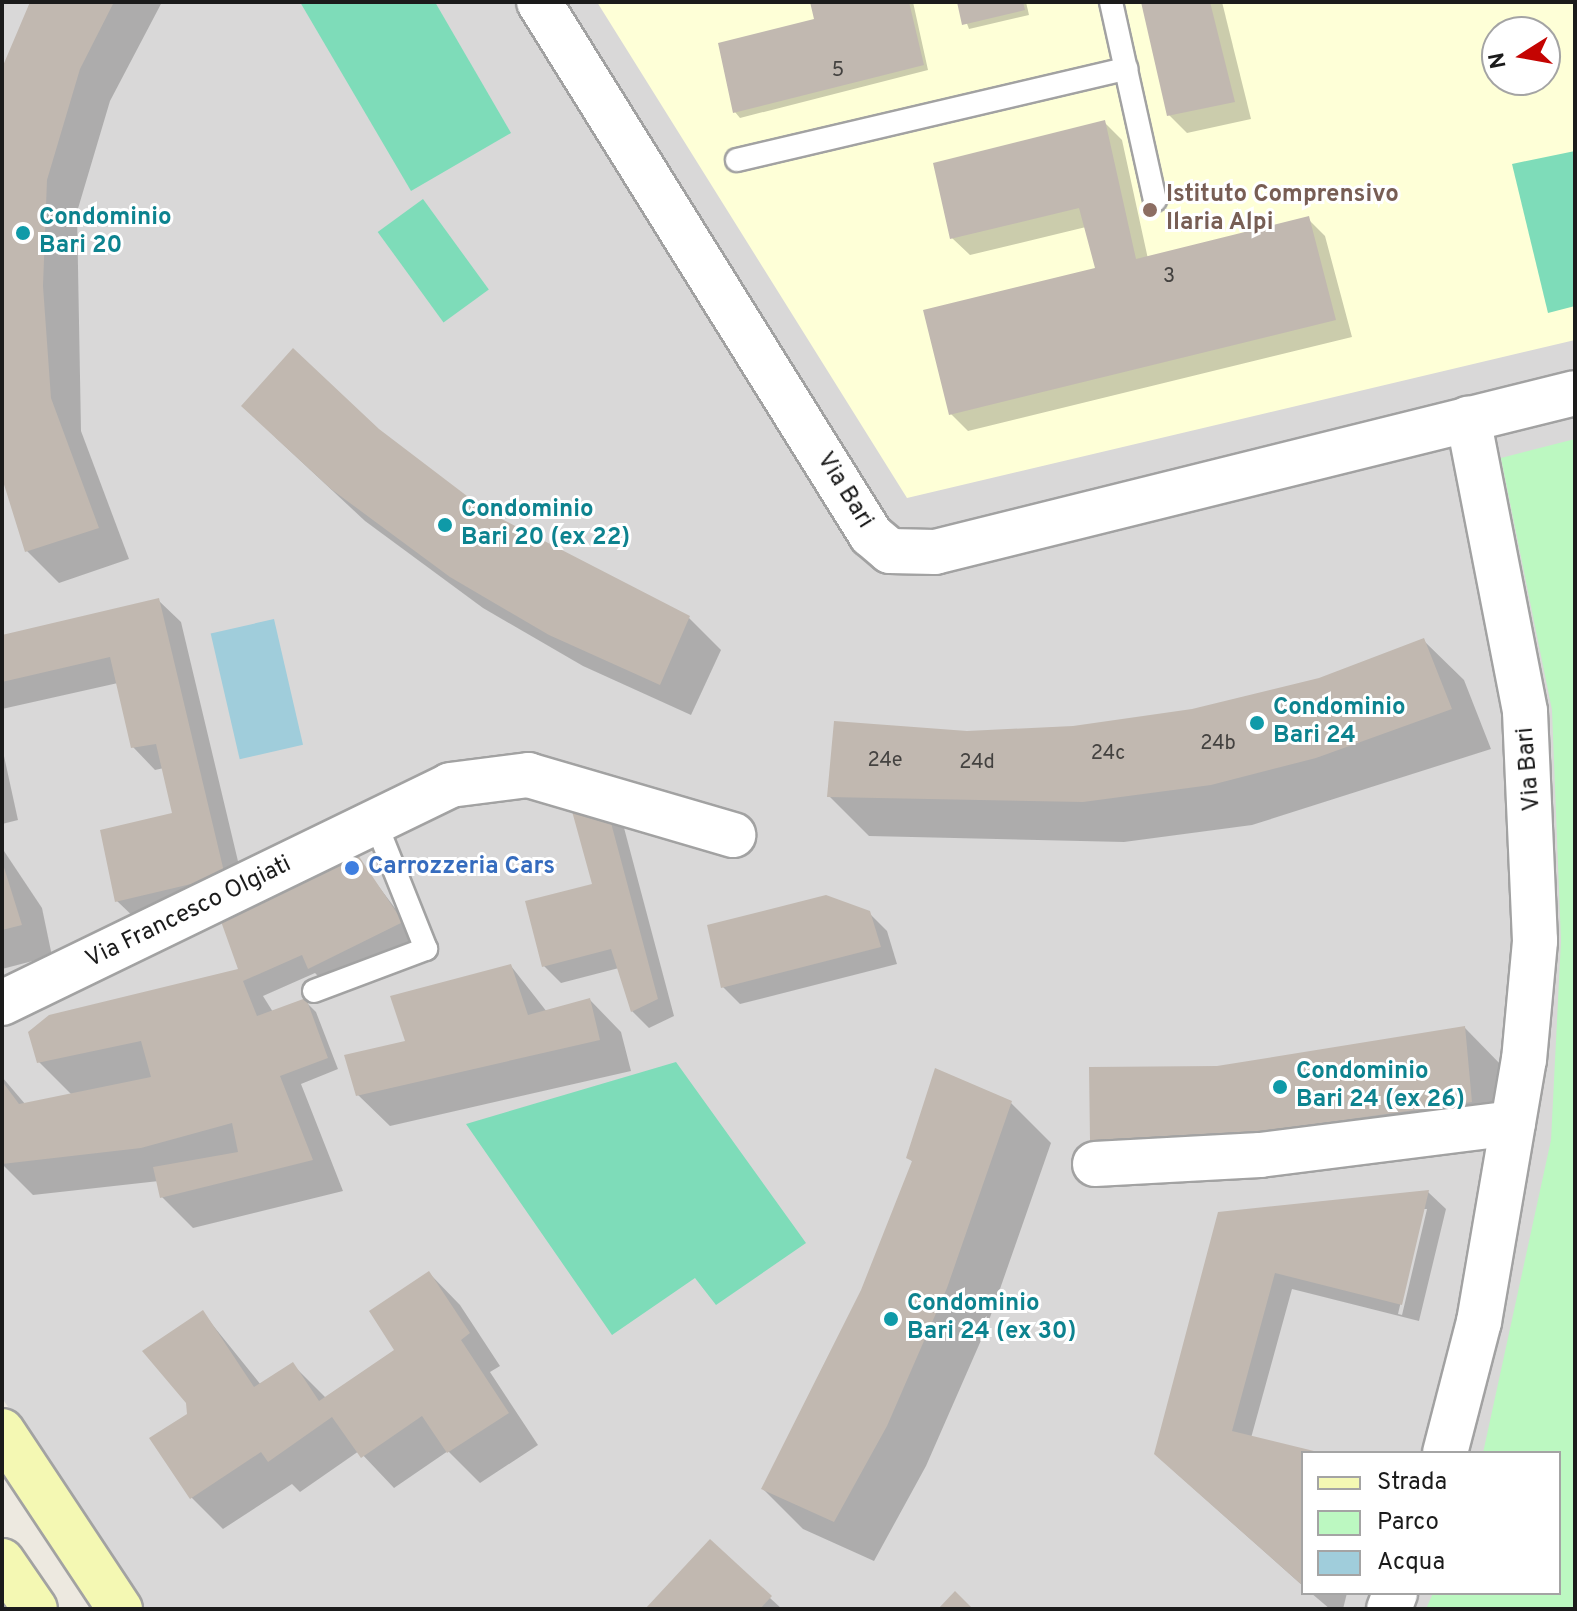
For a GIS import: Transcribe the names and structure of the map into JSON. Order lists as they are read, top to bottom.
{
  "streets": {
    "street": ["Via Bari", "Via Francesco Olgiati"]
  },
  "places": [
    "Istituto Comprensivo Ilaria Alpi",
    "Condominio Bari 20",
    "Condominio Bari 20 (ex 22)",
    "Condominio Bari 24",
    "Carrozzeria Cars",
    "Condominio Bari 24 (ex 26)",
    "Condominio Bari 24 (ex 30)"
  ],
  "house_numbers": [
    "5",
    "3",
    "24b",
    "24c",
    "24e",
    "24d"
  ],
  "legend": ["Strada", "Parco", "Acqua"],
  "north": "left"
}
